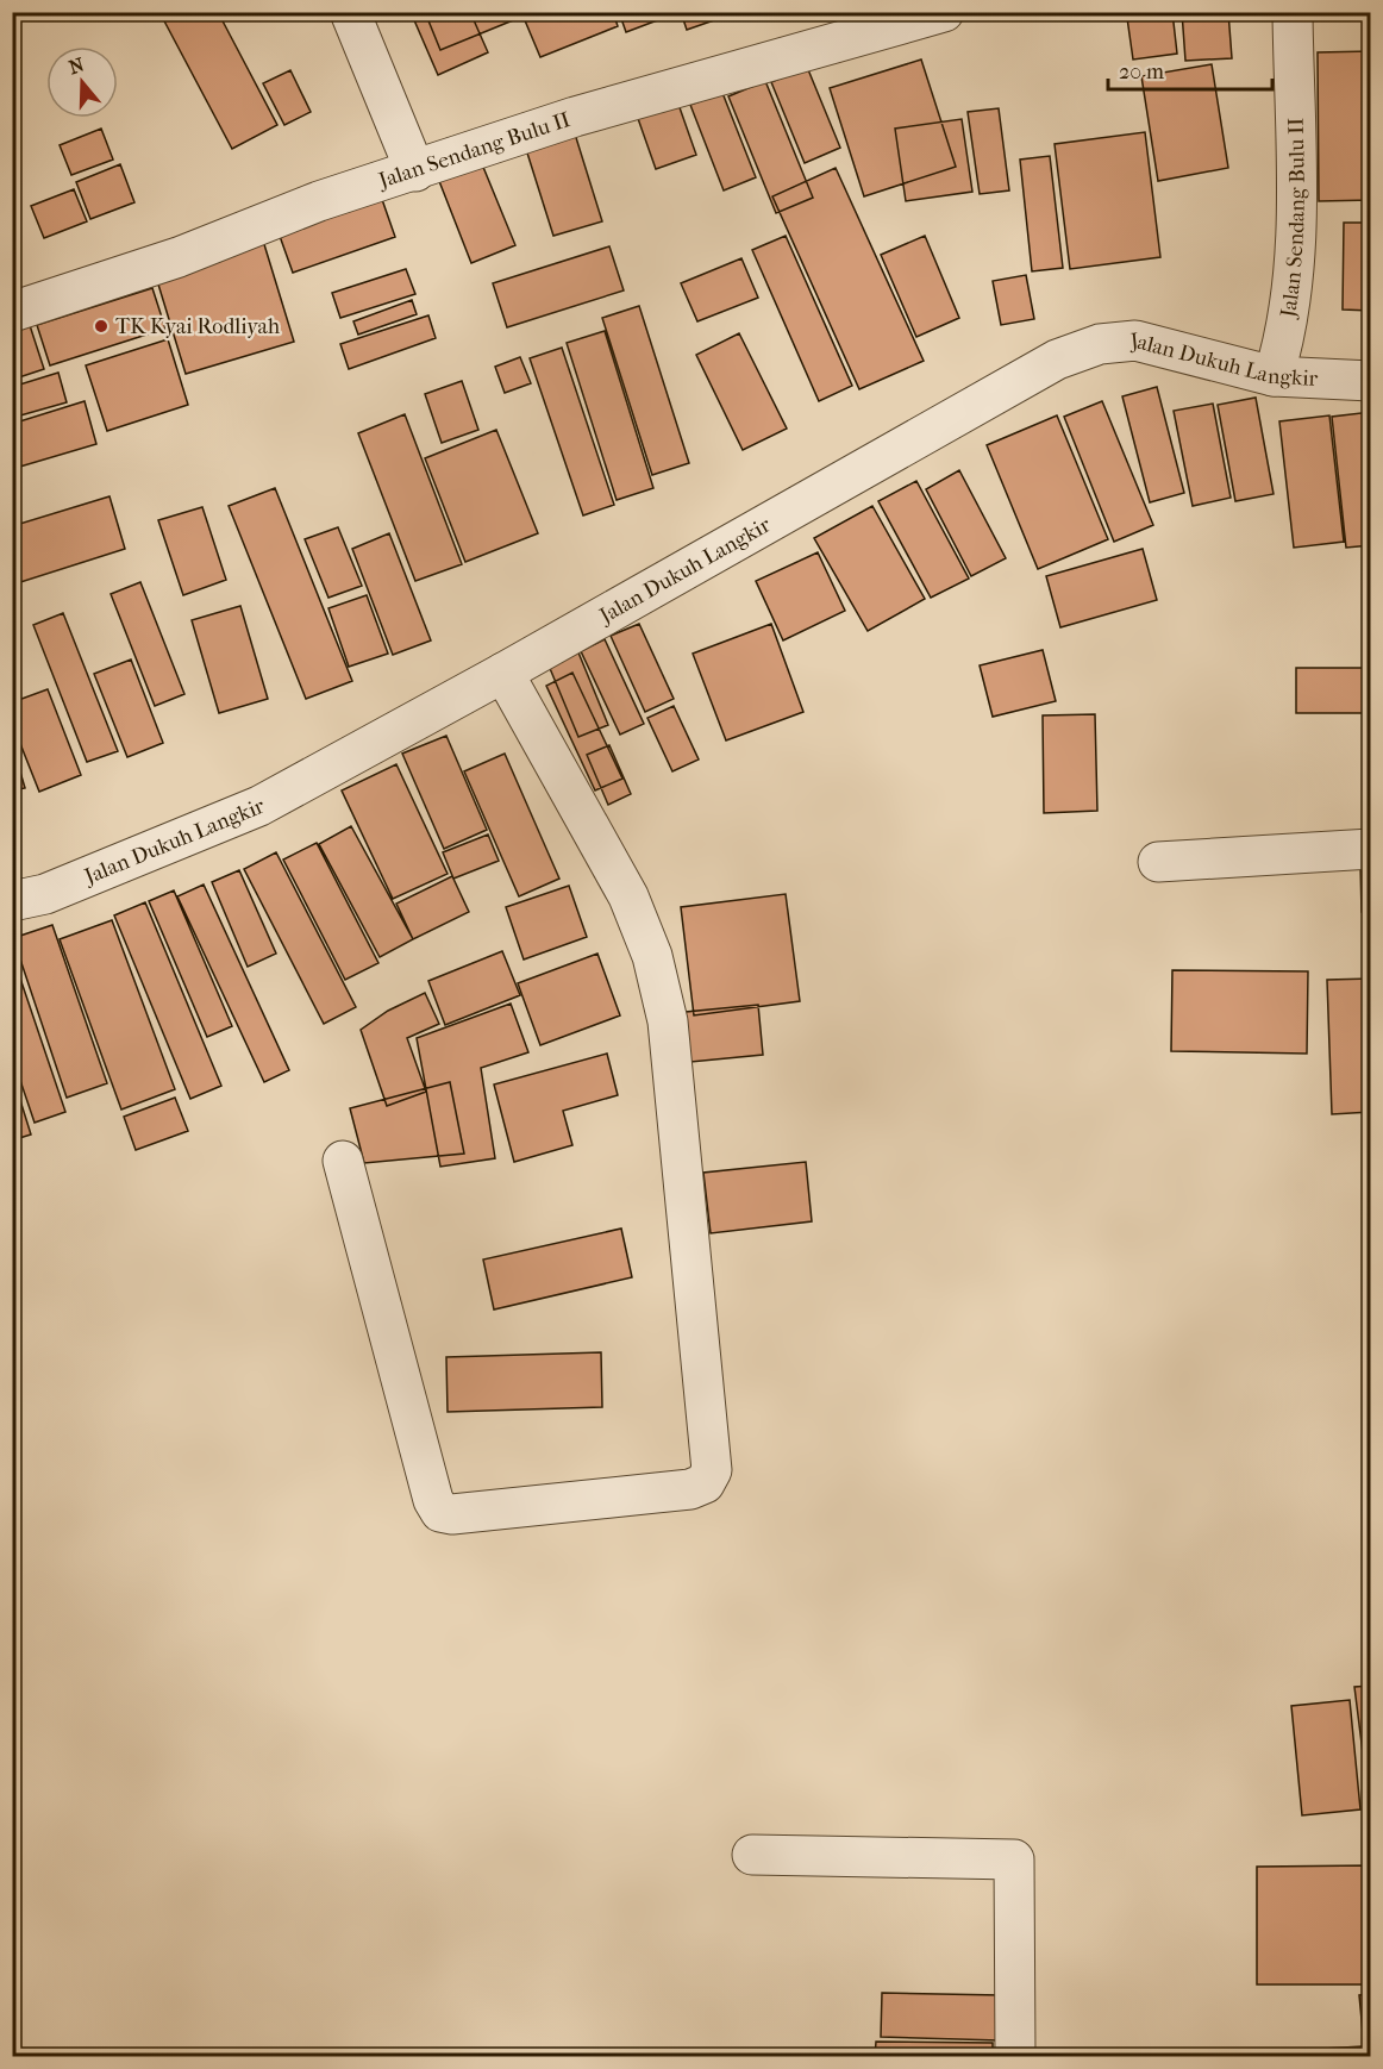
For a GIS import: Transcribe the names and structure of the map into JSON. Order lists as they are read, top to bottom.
{
  "streets": {
    "street": ["Jalan Sendang Bulu II", "Jalan Dukuh Langkir"]
  },
  "crossings": [
    ["Jalan Sendang Bulu II", "Jalan Dukuh Langkir"]
  ],
  "places": ["TK Kyai Rodliyah"],
  "scale_bar": "20 m",
  "north": "top"
}
